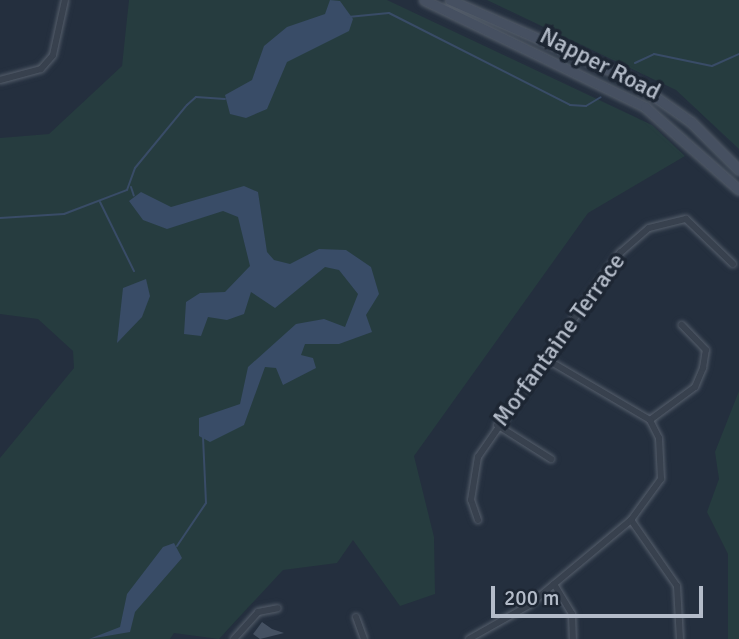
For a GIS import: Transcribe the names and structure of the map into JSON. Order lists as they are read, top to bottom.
{
  "streets": {
    "main road": ["Napper Road"],
    "street": ["Morfantaine Terrace"]
  },
  "scale_bar": "200 m"
}
